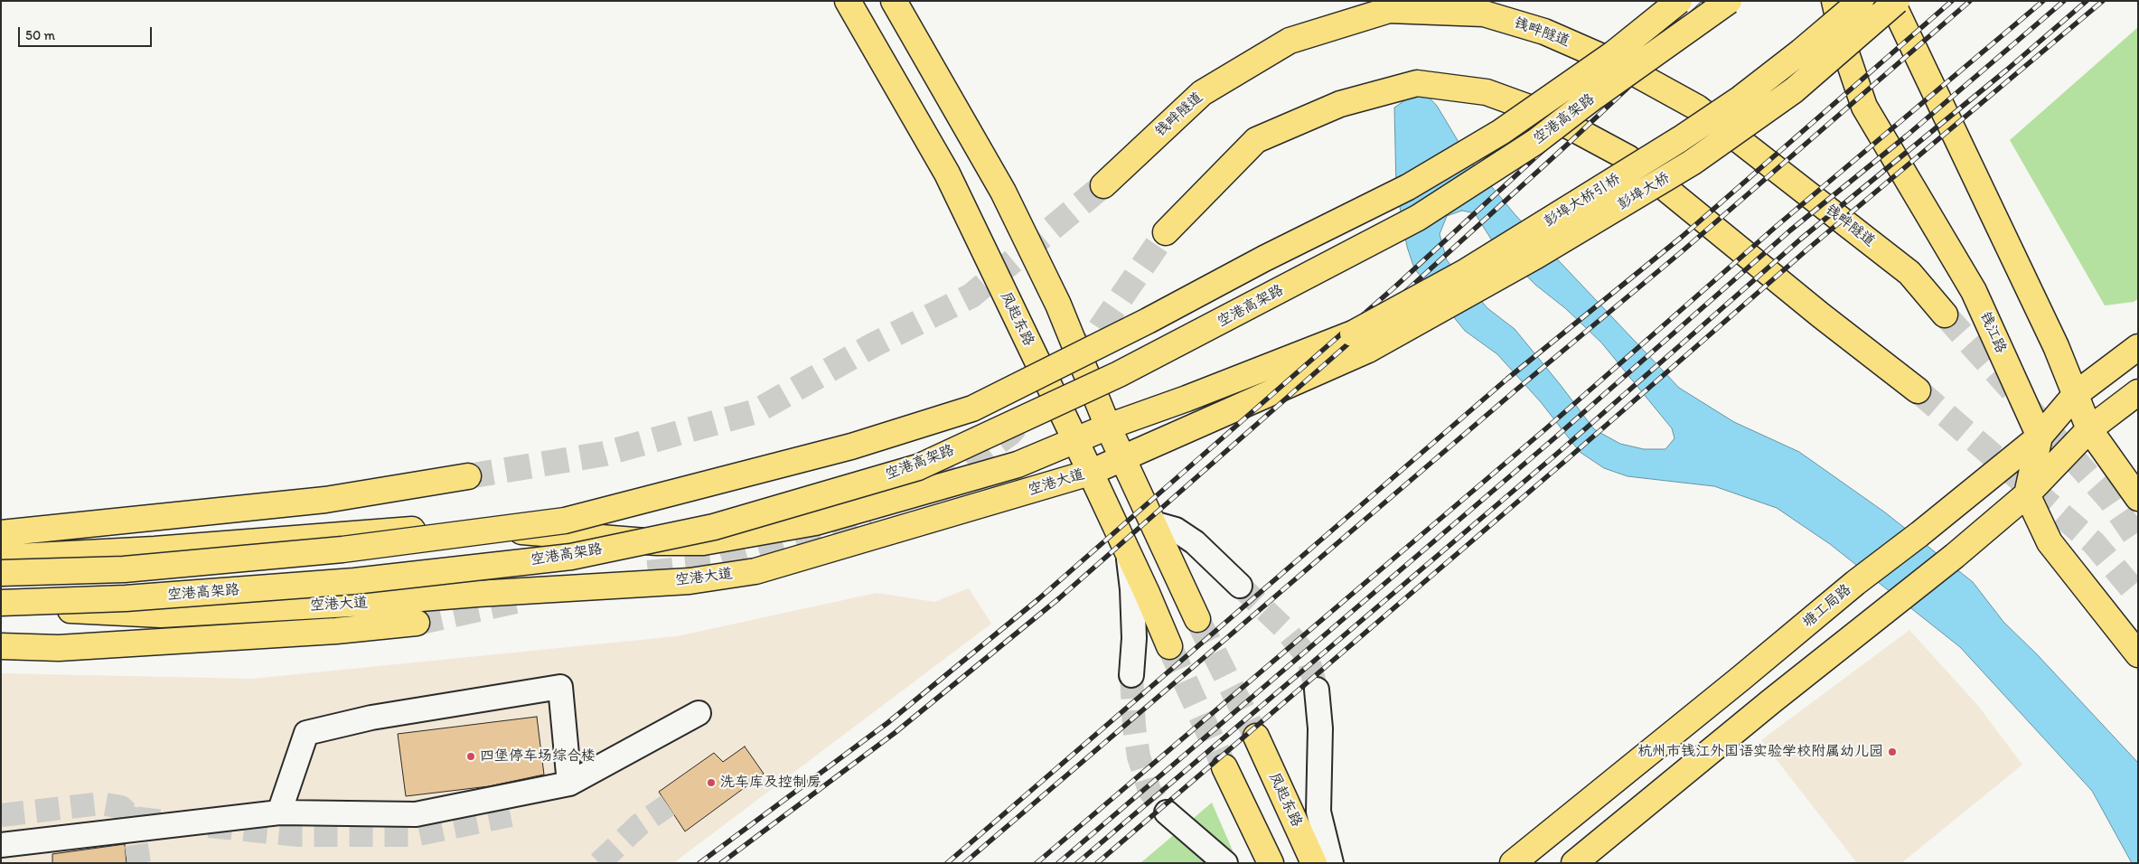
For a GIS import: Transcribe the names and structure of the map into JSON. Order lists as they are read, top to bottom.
{
  "streets": {
    "main road": [
      "钱畔隧道",
      "空港高架路",
      "彭埠大桥",
      "彭埠大桥引桥",
      "凤起东路",
      "钱江路",
      "空港大道",
      "塘工局路"
    ]
  },
  "crossings": [
    ["空港高架路", "空港大道"],
    ["彭埠大桥", "彭埠大桥引桥"],
    ["彭埠大桥", "空港大道"],
    ["彭埠大桥引桥", "空港大道"],
    ["凤起东路", "空港大道"],
    ["钱江路", "塘工局路"]
  ],
  "places": ["杭州市钱江外国语实验学校附属幼儿园", "四堡停车场综合楼", "洗车库及控制房"],
  "scale_bar": "50 m"
}
